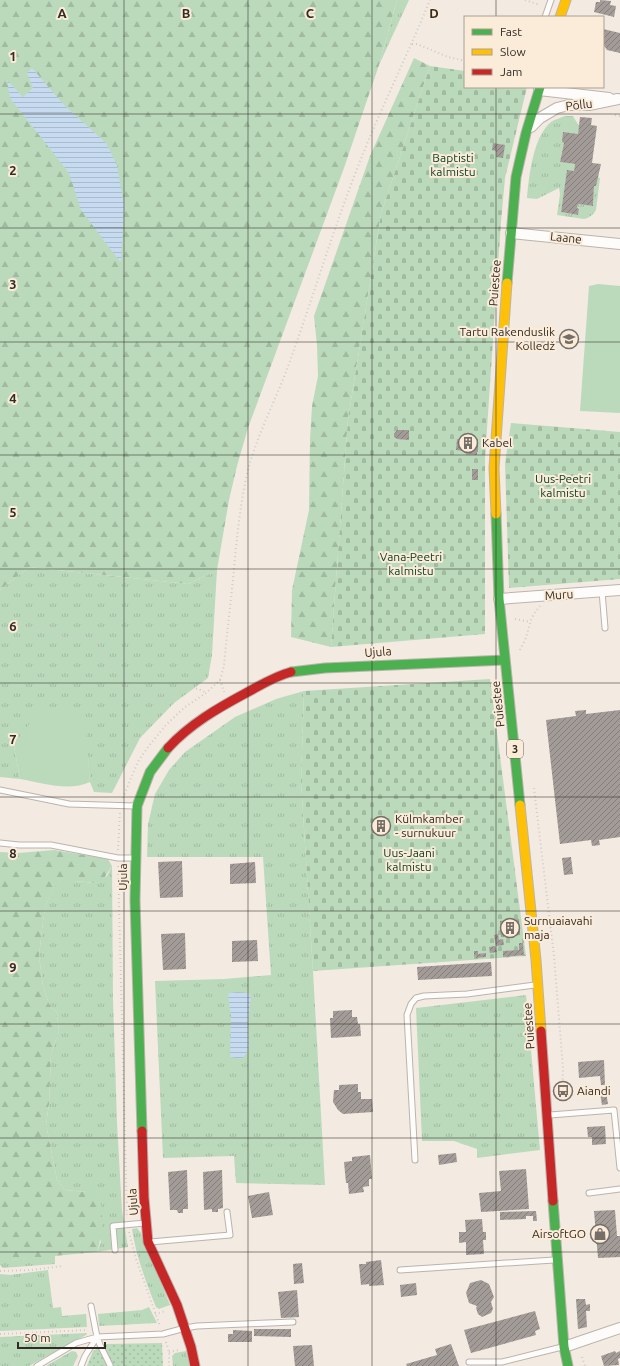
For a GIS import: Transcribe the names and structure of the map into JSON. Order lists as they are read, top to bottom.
{
  "streets": {
    "main road": ["Puiestee", "Ujula", "3"],
    "street": ["Põllu", "Laane", "Muru"]
  },
  "crossings": [
    ["Põllu", "Puiestee"],
    ["Laane", "Puiestee"],
    ["Puiestee", "Muru"],
    ["Puiestee", "Ujula"]
  ],
  "parks": [
    "Baptisti kalmistu",
    "Uus-Peetri kalmistu",
    "Vana-Peetri kalmistu",
    "Uus-Jaani kalmistu"
  ],
  "places": {
    "school or university": ["Tartu Rakenduslik Kolledž"],
    "building": ["Kabel", "Külmkamber - surnukuur", "Surnuaiavahi maja"],
    "bus stop": ["Aiandi"],
    "shop": ["AirsoftGO"]
  },
  "legend": ["Fast", "Slow", "Jam"],
  "scale_bar": "50 m",
  "grid": {
    "columns": [
      "A",
      "B",
      "C",
      "D"
    ],
    "rows": [
      "1",
      "2",
      "3",
      "4",
      "5",
      "6",
      "7",
      "8",
      "9"
    ]
  }
}
